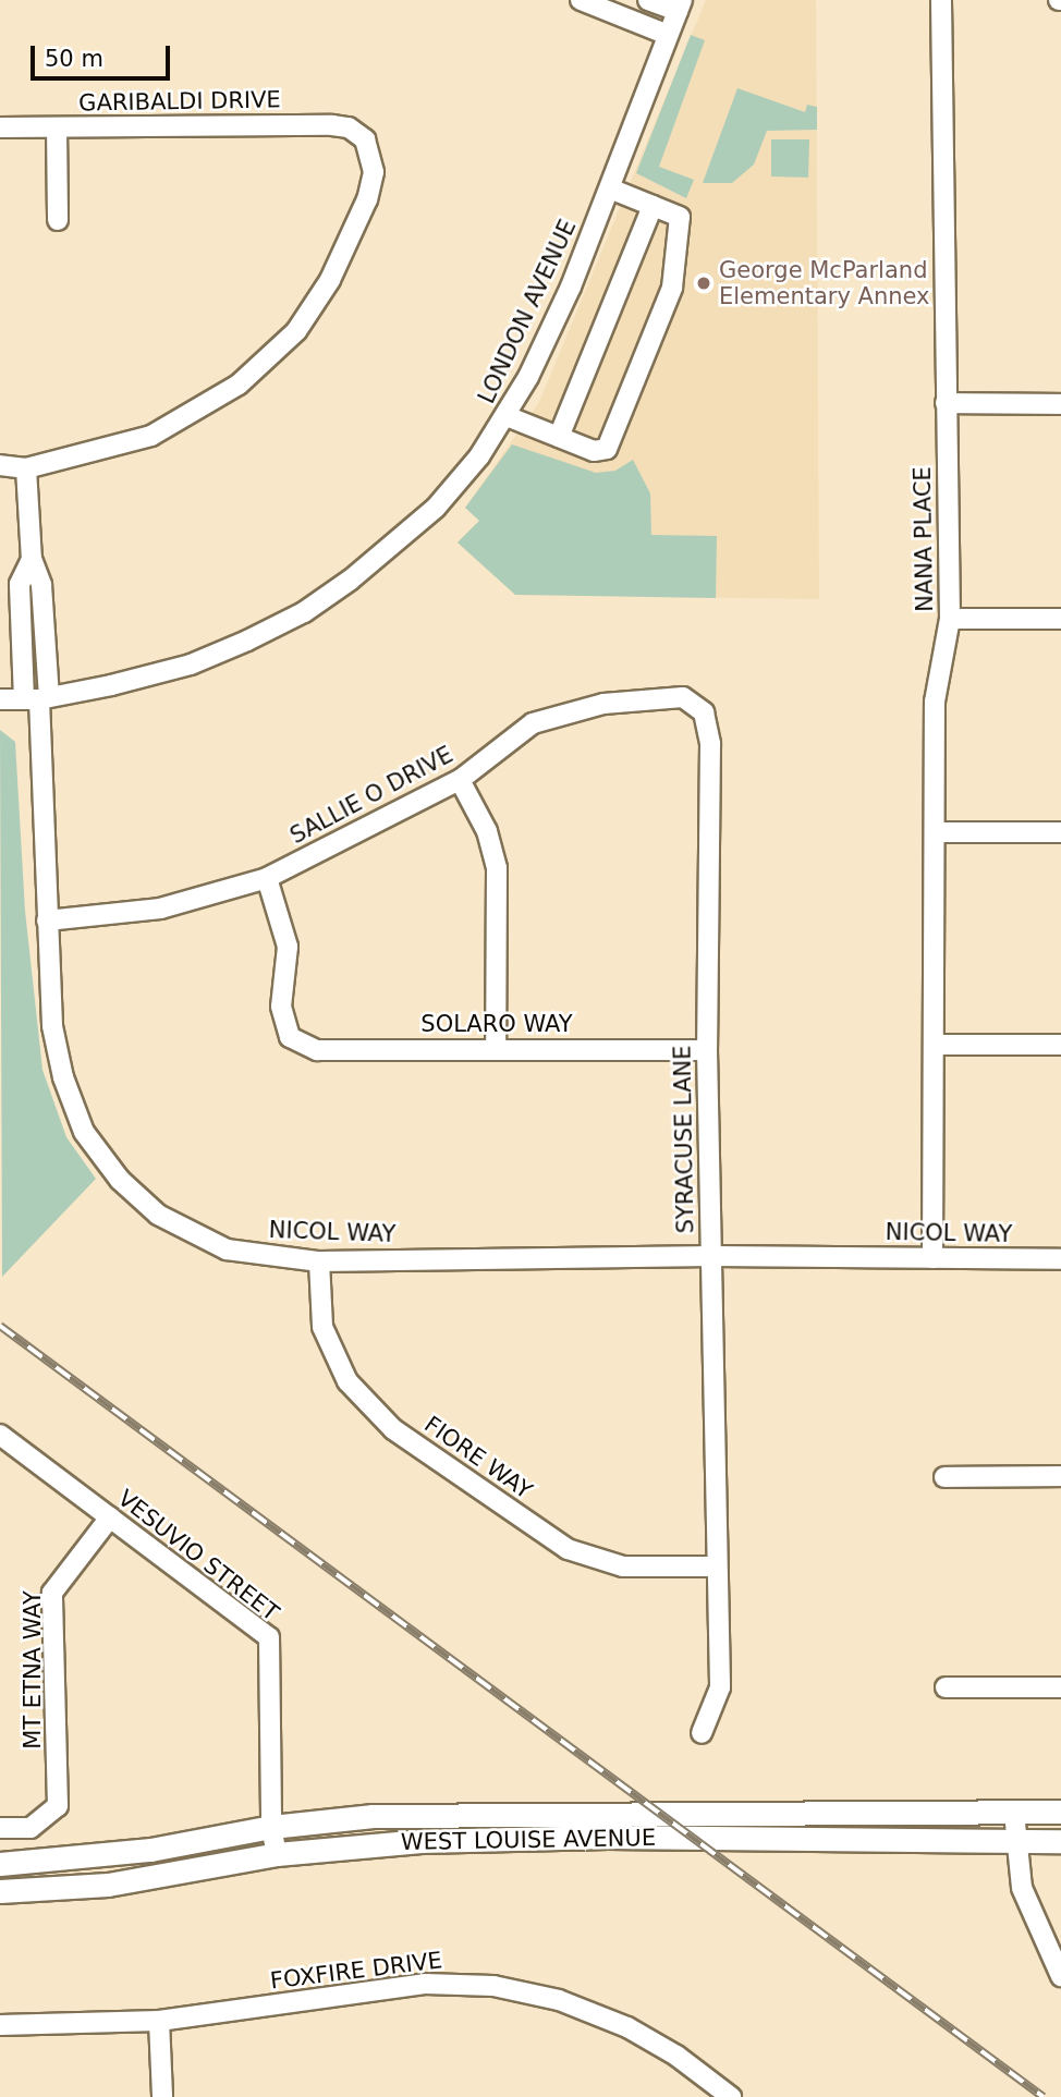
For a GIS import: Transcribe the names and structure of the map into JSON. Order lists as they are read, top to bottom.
{
  "streets": {
    "main road": ["WEST LOUISE AVENUE"],
    "street": [
      "GARIBALDI DRIVE",
      "LONDON AVENUE",
      "NANA PLACE",
      "SALLIE O DRIVE",
      "SOLARO WAY",
      "SYRACUSE LANE",
      "NICOL WAY",
      "FIORE WAY",
      "VESUVIO STREET",
      "MT ETNA WAY",
      "FOXFIRE DRIVE"
    ]
  },
  "crossings": [
    ["GARIBALDI DRIVE", "NICOL WAY"],
    ["LONDON AVENUE", "NICOL WAY"],
    ["NANA PLACE", "NICOL WAY"],
    ["SALLIE O DRIVE", "SOLARO WAY"],
    ["SALLIE O DRIVE", "SYRACUSE LANE"],
    ["SALLIE O DRIVE", "NICOL WAY"],
    ["SOLARO WAY", "SYRACUSE LANE"],
    ["SYRACUSE LANE", "NICOL WAY"],
    ["SYRACUSE LANE", "FIORE WAY"],
    ["NICOL WAY", "FIORE WAY"],
    ["VESUVIO STREET", "MT ETNA WAY"],
    ["VESUVIO STREET", "WEST LOUISE AVENUE"]
  ],
  "places": ["George McParland Elementary Annex"],
  "scale_bar": "50 m"
}
